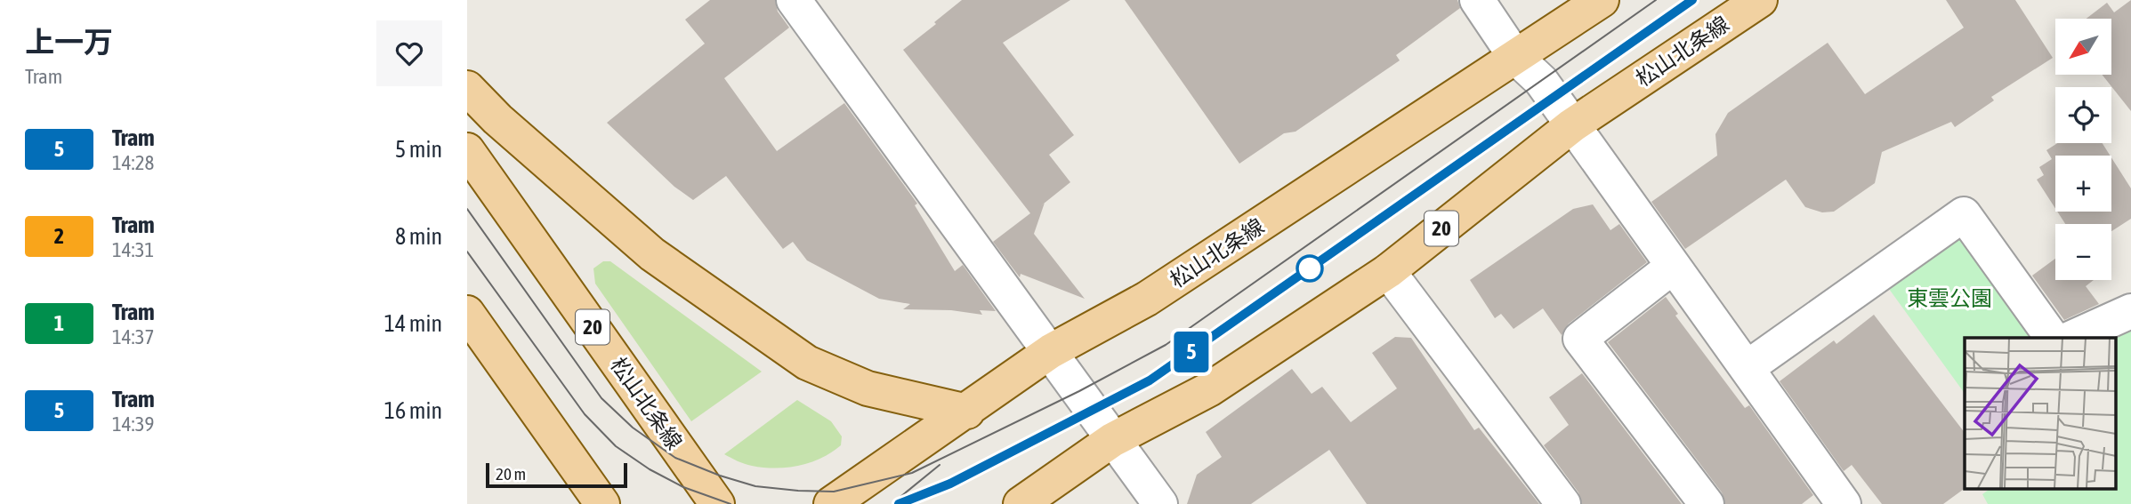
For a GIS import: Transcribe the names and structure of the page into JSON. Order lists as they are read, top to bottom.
{
  "streets": {
    "main road": ["松山北条線", "20"]
  },
  "parks": ["東雲公園"],
  "lines": ["tram line 5"],
  "scale_bar": "20 m",
  "north": "bottom left",
  "page": {
    "heading": ["上一万", "Tram"],
    "on_map": "5",
    "map_buttons": ["+", "−"],
    "list": [
      {
        "mark": "5",
        "name": "Tram",
        "note": "14:28",
        "value": "5 min"
      },
      {
        "mark": "2",
        "name": "Tram",
        "note": "14:31",
        "value": "8 min"
      },
      {
        "mark": "1",
        "name": "Tram",
        "note": "14:37",
        "value": "14 min"
      },
      {
        "mark": "5",
        "name": "Tram",
        "note": "14:39",
        "value": "16 min"
      }
    ],
    "scale": "20 m"
  }
}
